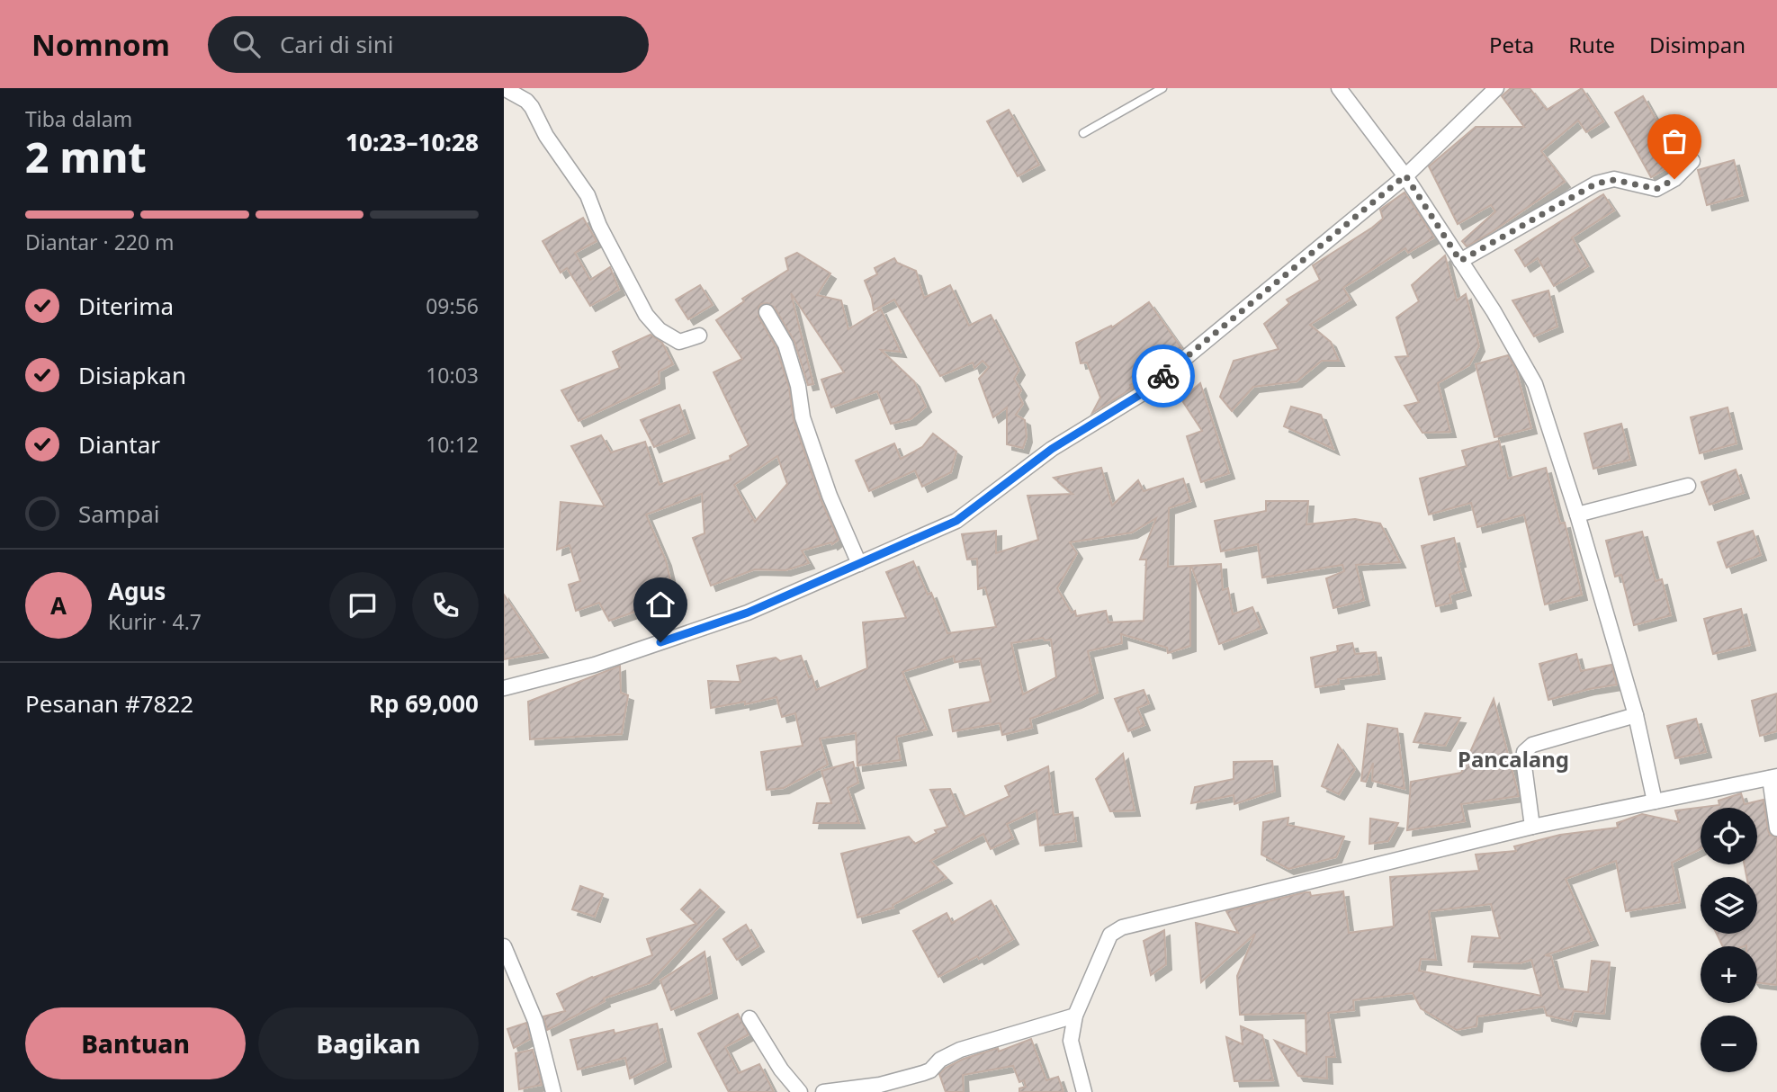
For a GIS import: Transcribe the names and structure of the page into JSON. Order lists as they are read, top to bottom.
{
  "districts": ["Pancalang"],
  "page": {
    "header": "Nomnom",
    "search": "Cari di sini",
    "nav": ["Peta", "Rute", "Disimpan"],
    "heading": ["2 mnt", "Tiba dalam", "10:23–10:28"],
    "panel": [
      "Agus",
      "Kurir · 4.7",
      "Pesanan #7822",
      "Rp 69,000"
    ],
    "bar": "Diantar · 220 m",
    "list": [
      ["Diterima", "09:56"],
      ["Disiapkan", "10:03"],
      ["Diantar", "10:12"],
      "Sampai"
    ],
    "round": "A",
    "map_buttons": ["+", "−"],
    "buttons": ["Bantuan", "Bagikan"]
  }
}
